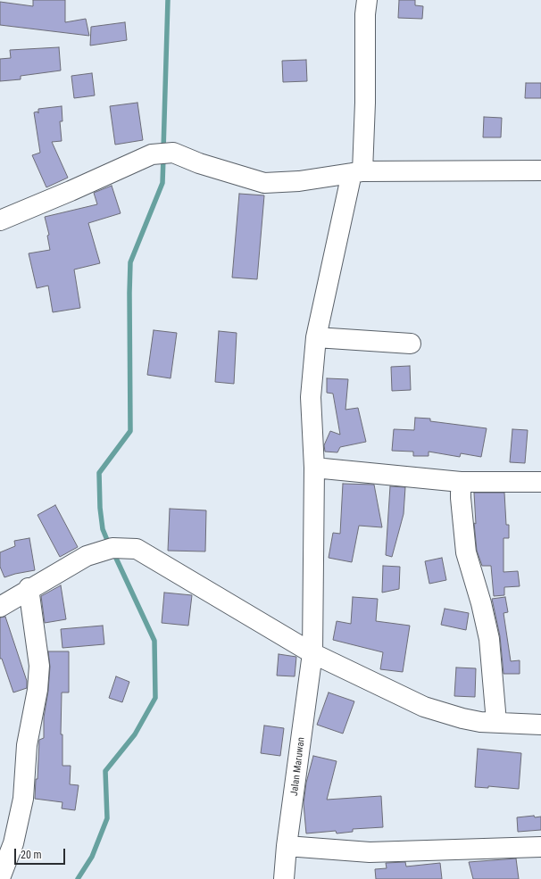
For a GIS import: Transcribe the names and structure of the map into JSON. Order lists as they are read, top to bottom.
{
  "streets": {
    "street": ["Jalan Maruwan"]
  },
  "scale_bar": "20 m"
}
